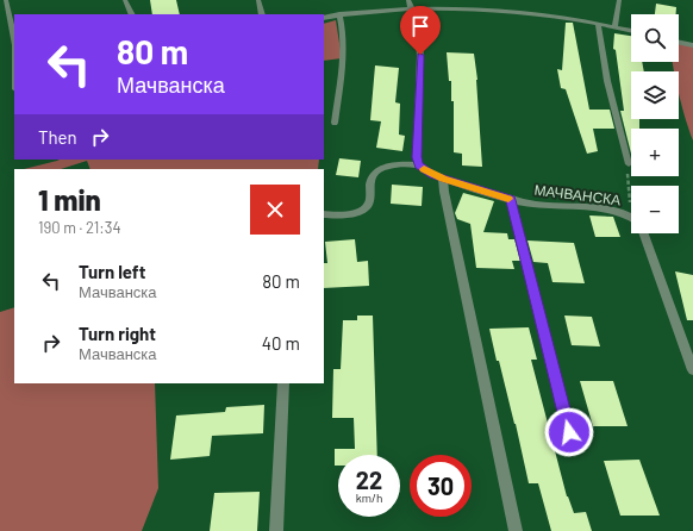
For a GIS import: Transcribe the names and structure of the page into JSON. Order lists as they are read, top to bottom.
{
  "streets": {
    "street": ["МАЧВАНСКА"]
  },
  "page": {
    "map_buttons": ["+", "−"],
    "turn": ["80 m", "Мачванска"],
    "then": "Then",
    "heading": ["1 min", "190 m · 21:34"],
    "list": [
      {
        "name": "Turn left",
        "note": "Мачванска",
        "value": "80 m"
      },
      {
        "name": "Turn right",
        "note": "Мачванска",
        "value": "40 m"
      }
    ],
    "speed": "22 km/h",
    "limit": "30"
  }
}
